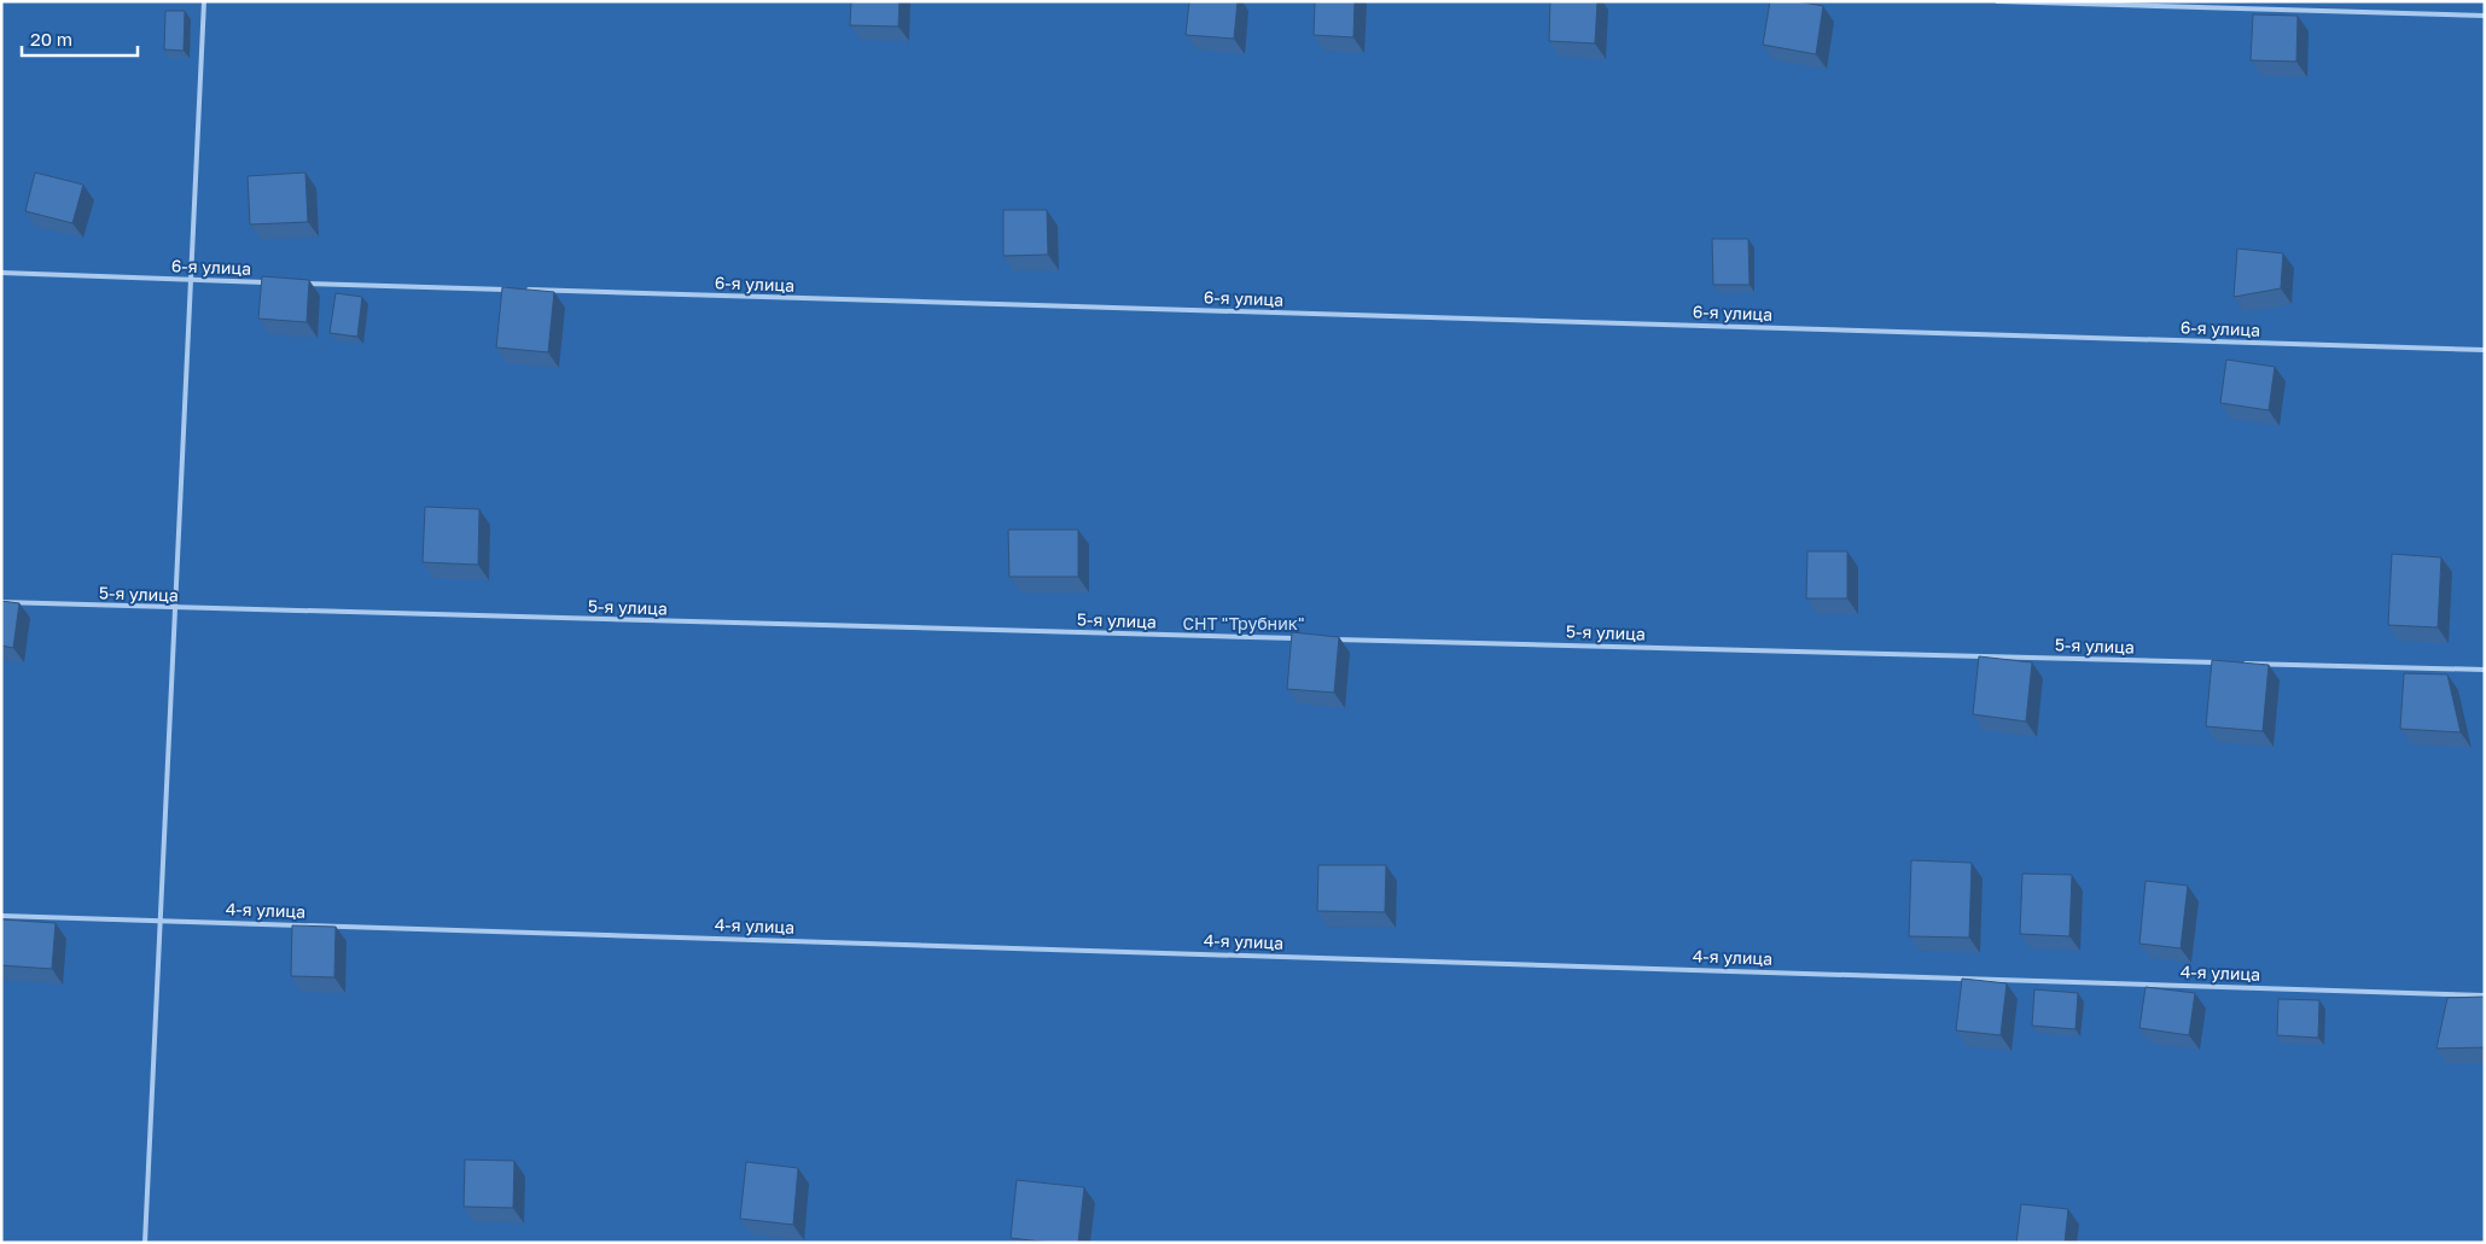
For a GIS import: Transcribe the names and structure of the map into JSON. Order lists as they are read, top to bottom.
{
  "streets": {
    "lane": ["6-я улица", "5-я улица", "4-я улица"]
  },
  "parks": ["СНТ \"Трубник\""],
  "scale_bar": "20 m"
}
